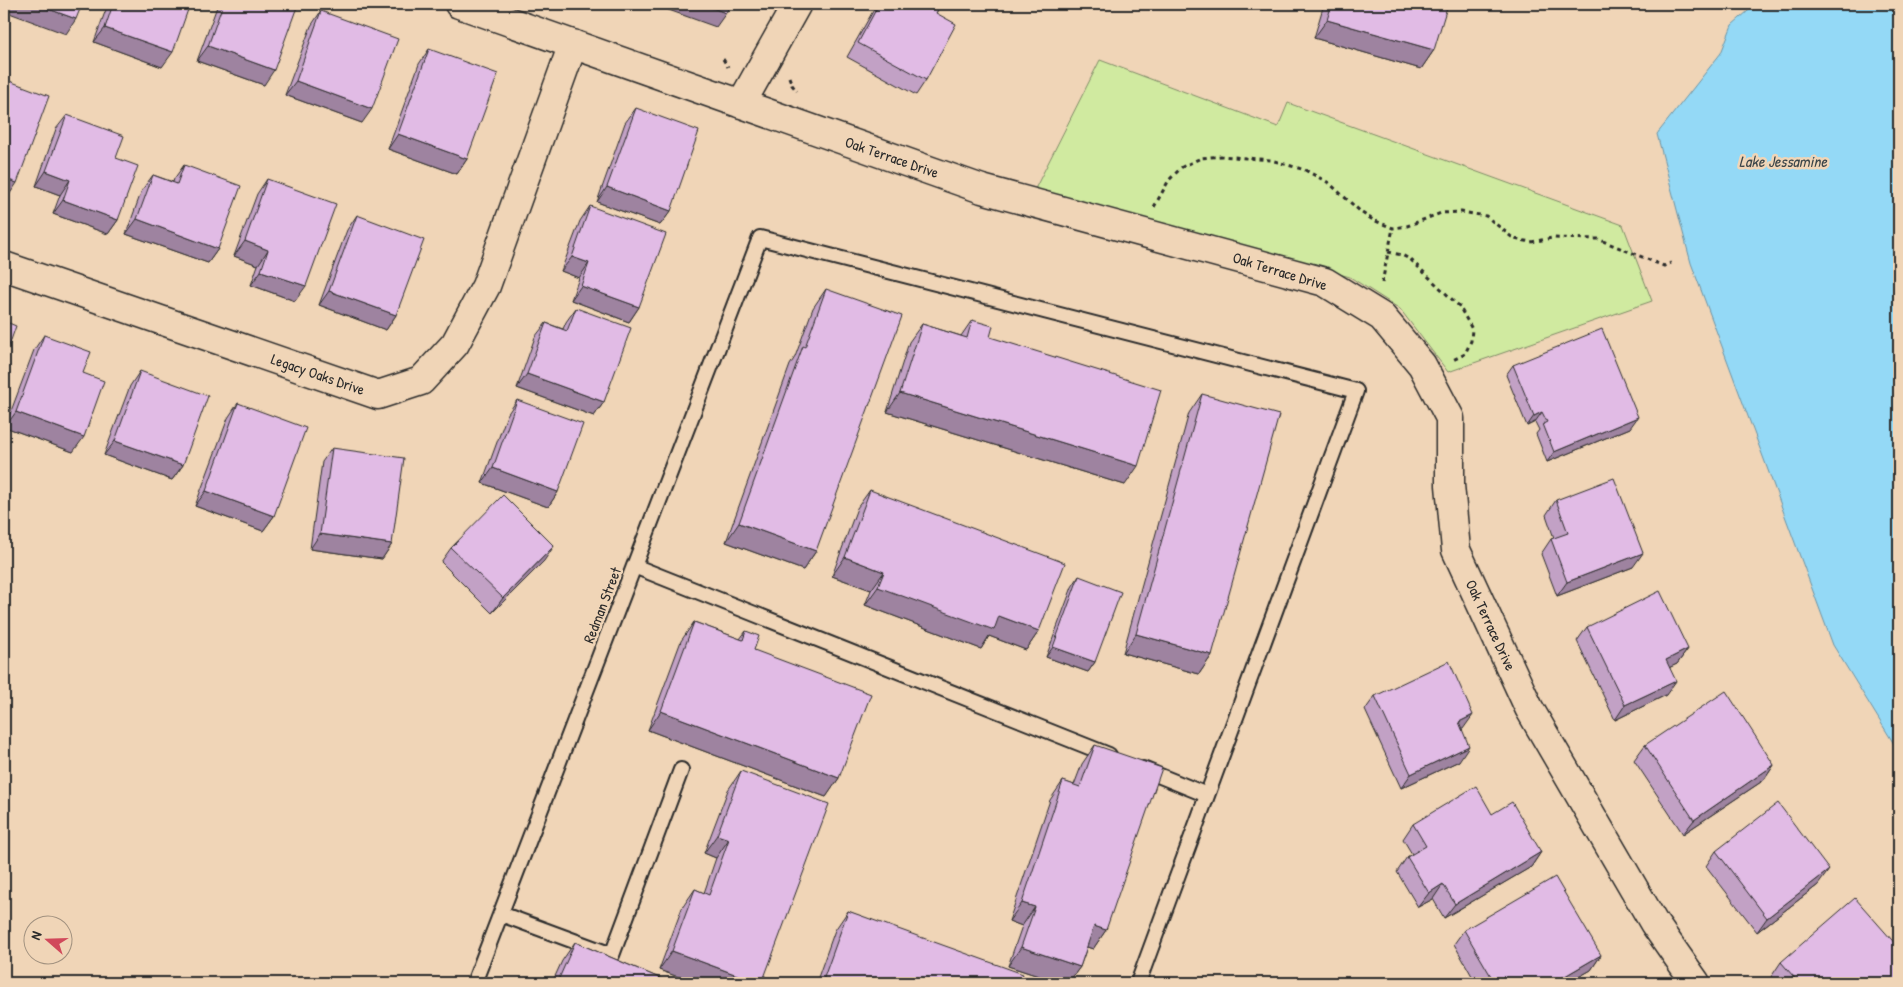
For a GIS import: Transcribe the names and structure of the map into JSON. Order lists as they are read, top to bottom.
{
  "streets": {
    "street": ["Oak Terrace Drive", "Legacy Oaks Drive"],
    "lane": ["Redman Street"]
  },
  "crossings": [
    ["Oak Terrace Drive", "Legacy Oaks Drive"]
  ],
  "water": ["Lake Jessamine"],
  "north": "left"
}
